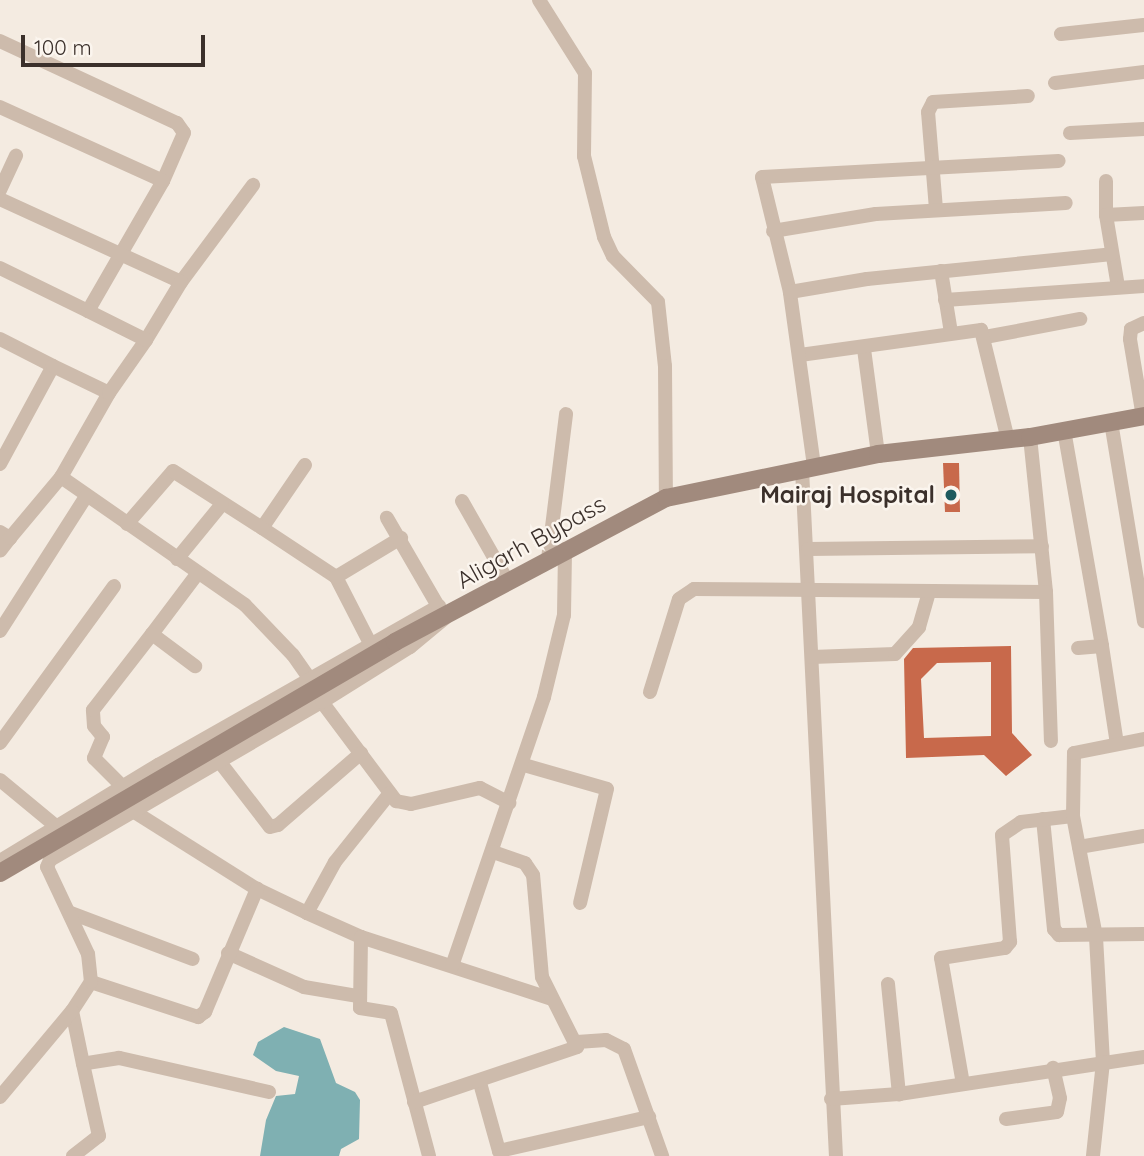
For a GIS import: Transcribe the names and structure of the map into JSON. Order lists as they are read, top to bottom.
{
  "streets": {
    "main road": ["Aligarh Bypass"]
  },
  "places": ["Mairaj Hospital"],
  "scale_bar": "100 m"
}
